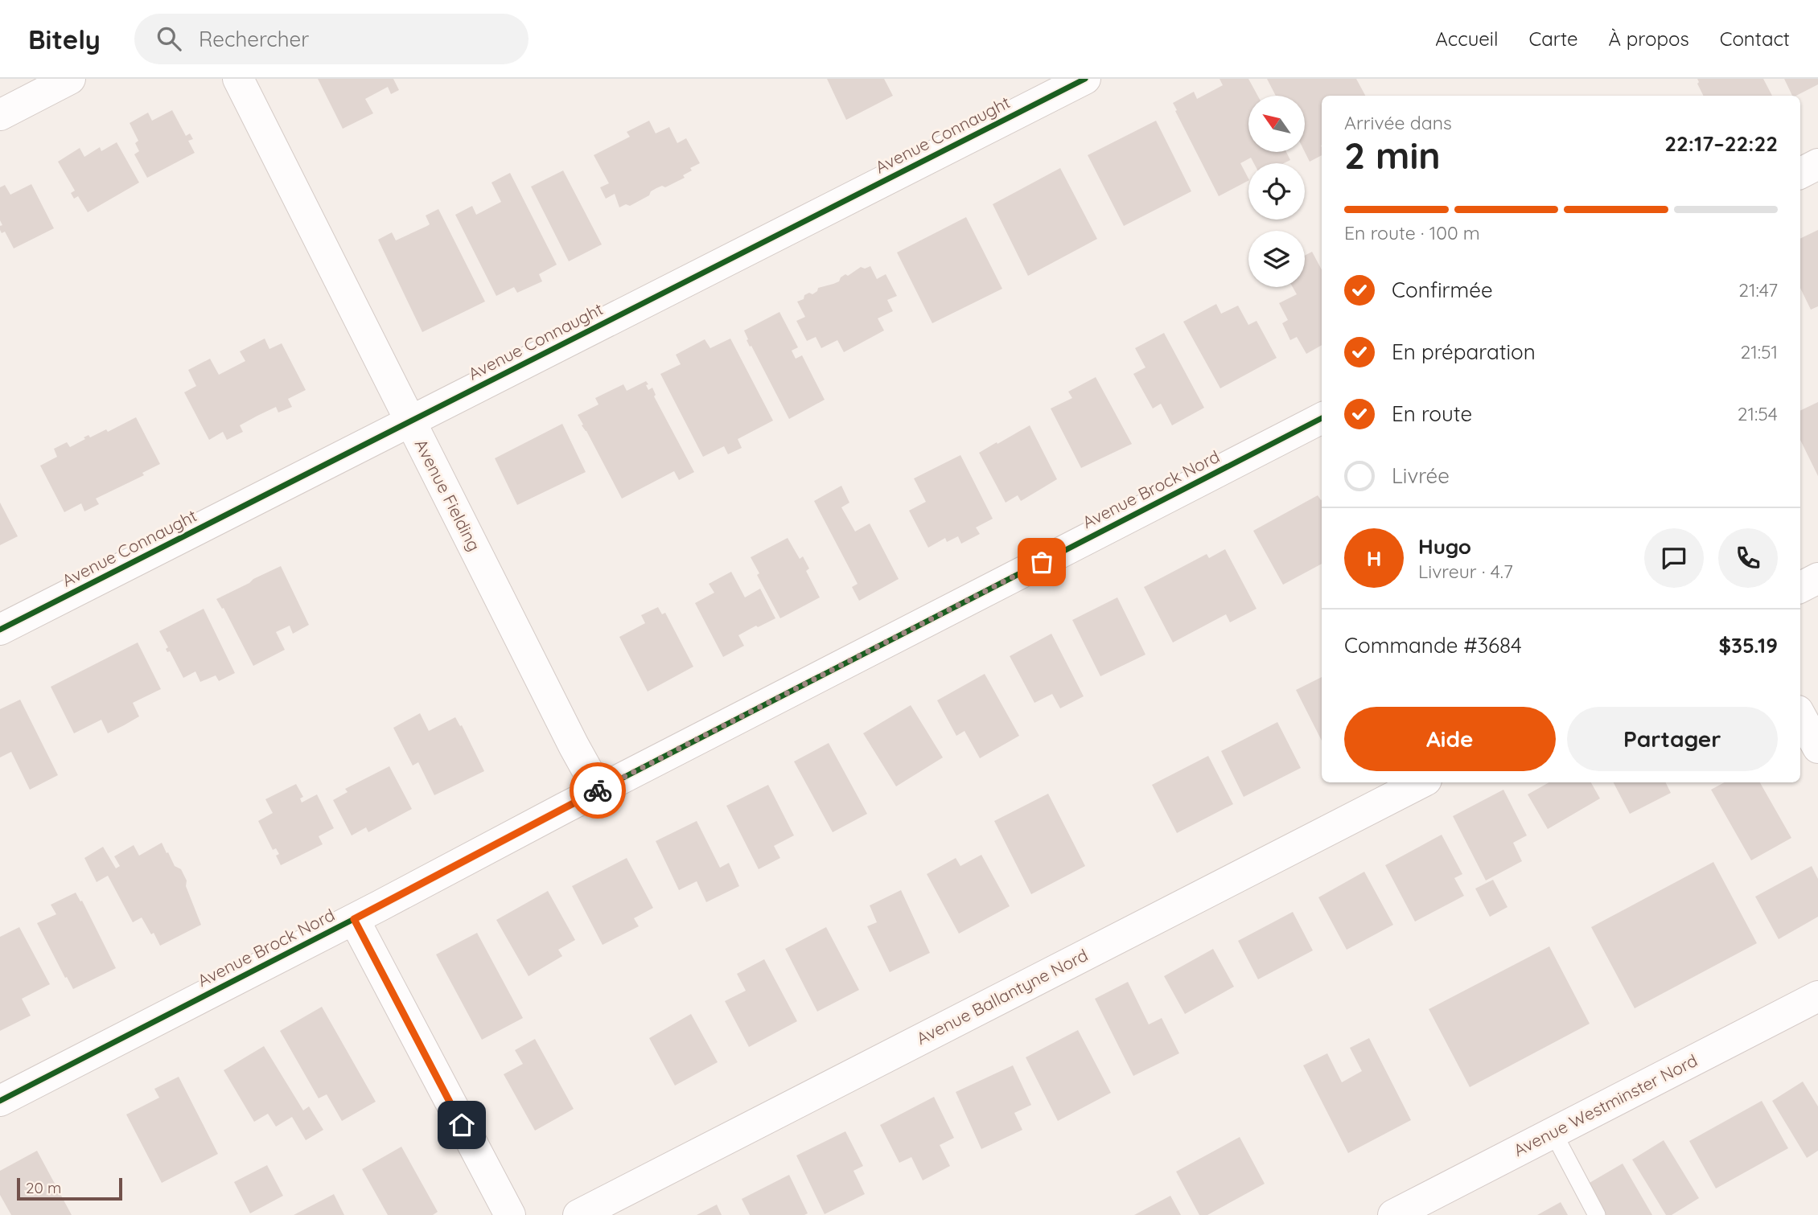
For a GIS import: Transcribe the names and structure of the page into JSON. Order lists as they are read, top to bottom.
{
  "streets": {
    "street": [
      "Avenue Connaught",
      "Avenue Brock Nord",
      "Avenue Fielding",
      "Avenue Ballantyne Nord",
      "Avenue Westminster Nord"
    ]
  },
  "crossings": [
    ["Avenue Connaught", "Avenue Fielding"],
    ["Avenue Brock Nord", "Avenue Fielding"]
  ],
  "scale_bar": "20 m",
  "north": "top left",
  "page": {
    "header": "Bitely",
    "search": "Rechercher",
    "nav": [
      "Accueil",
      "Carte",
      "À propos",
      "Contact"
    ],
    "heading": ["2 min", "Arrivée dans", "22:17–22:22"],
    "panel": [
      "Hugo",
      "Livreur · 4.7",
      "Commande #3684",
      "$35.19"
    ],
    "bar": "En route · 100 m",
    "list": [
      ["Confirmée", "21:47"],
      ["En préparation", "21:51"],
      ["En route", "21:54"],
      "Livrée"
    ],
    "round": "H",
    "buttons": ["Aide", "Partager"],
    "scale": "20 m"
  }
}
